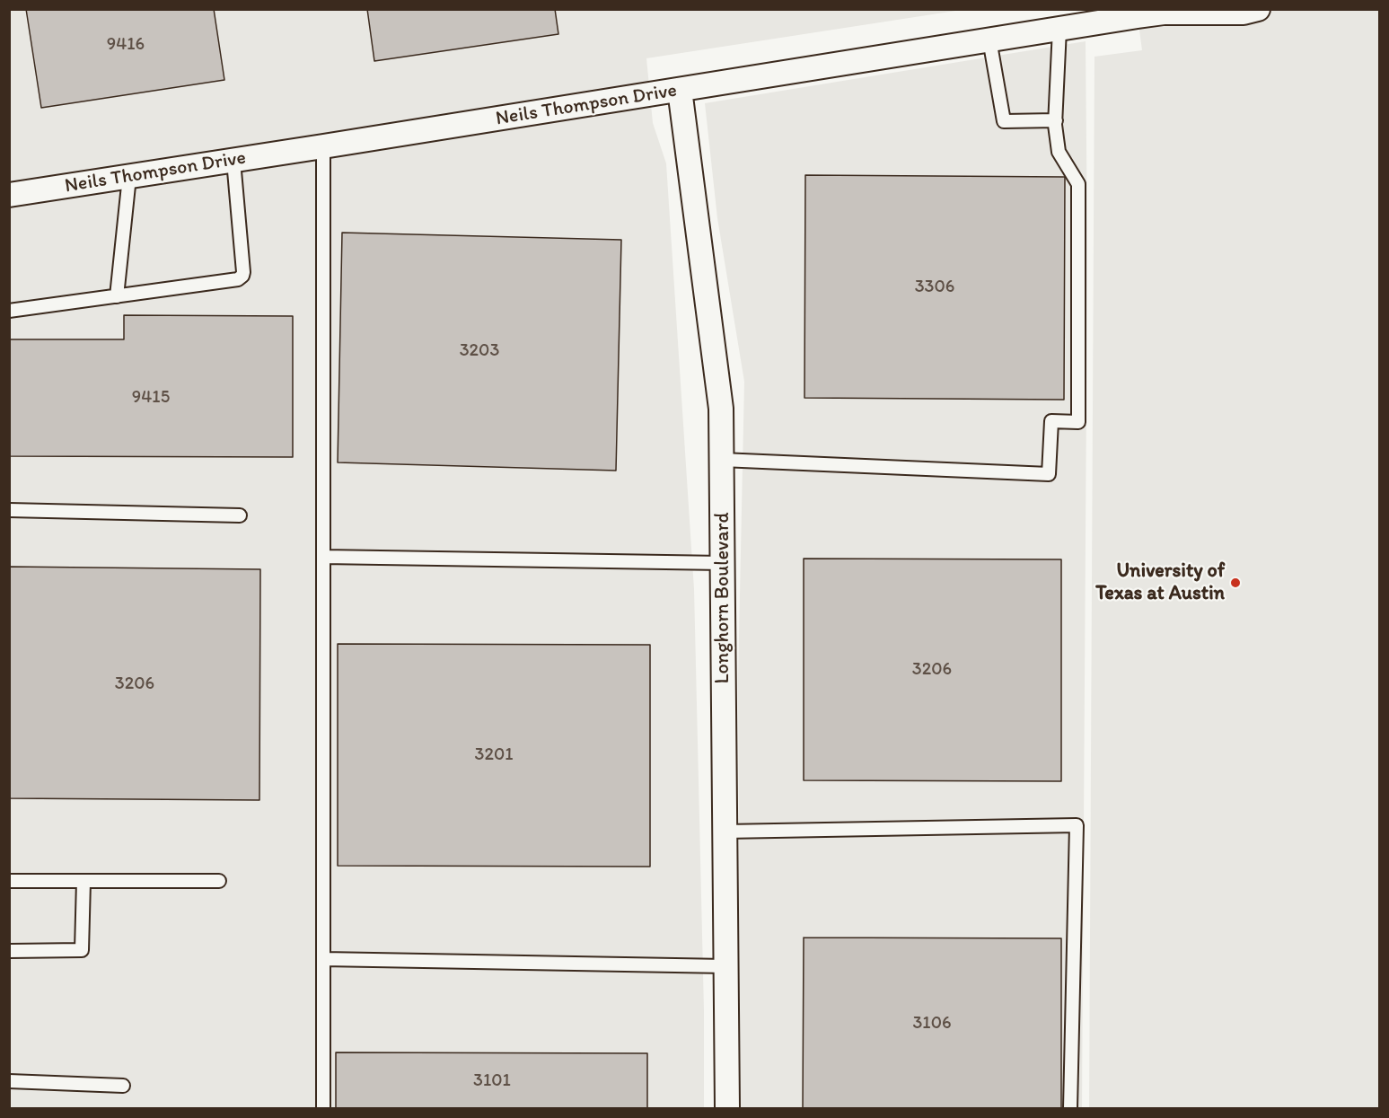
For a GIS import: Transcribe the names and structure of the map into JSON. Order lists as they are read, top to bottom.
{
  "streets": {
    "street": ["Neils Thompson Drive", "Longhorn Boulevard"]
  },
  "crossings": [
    ["Neils Thompson Drive", "Longhorn Boulevard"]
  ],
  "places": ["University of Texas at Austin"],
  "house_numbers": [
    "9416",
    "3306",
    "3203",
    "9415",
    "3206",
    "3206",
    "3201",
    "3106",
    "3101"
  ]
}
